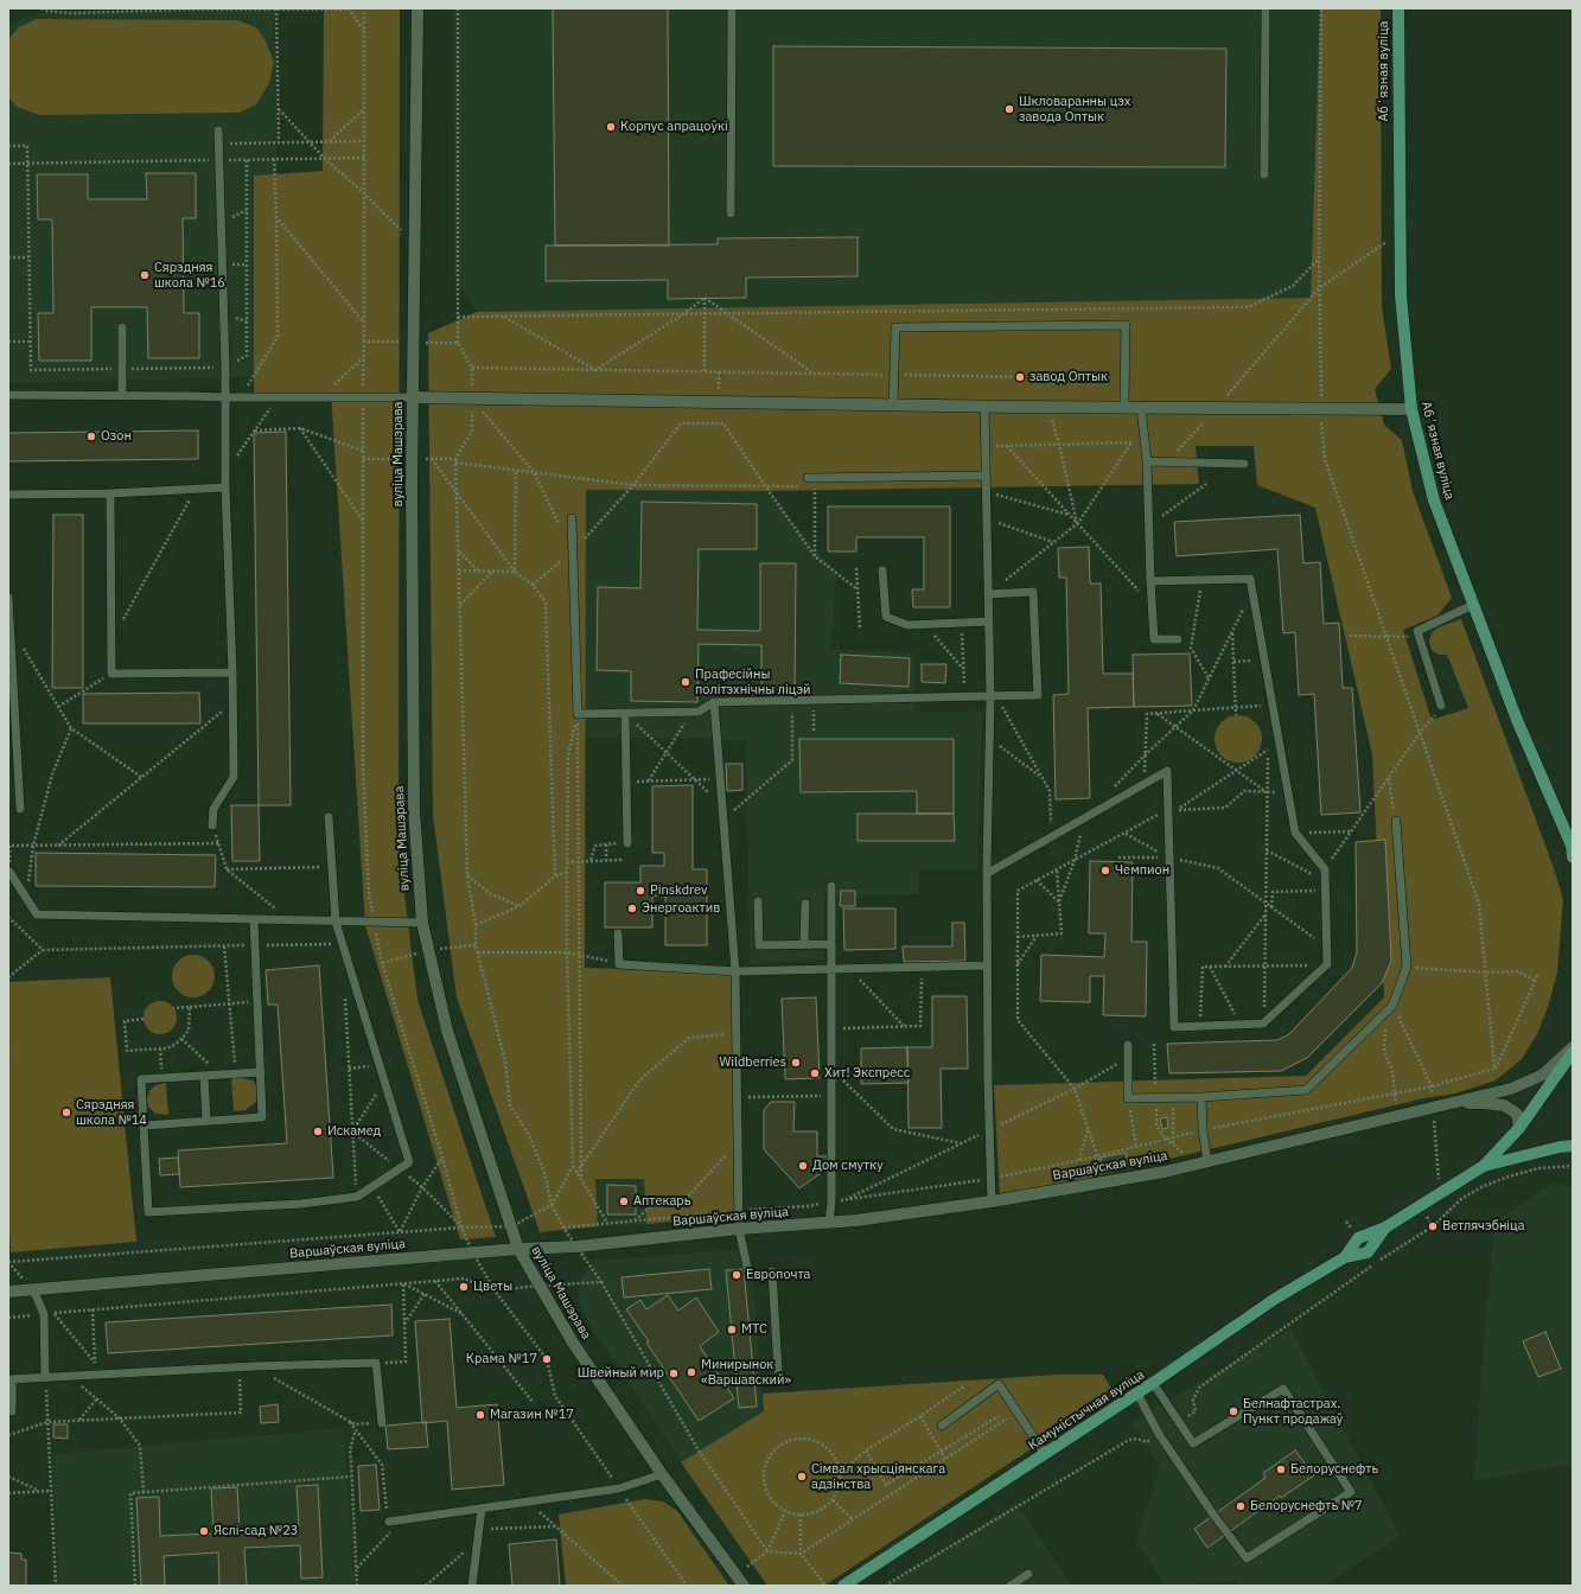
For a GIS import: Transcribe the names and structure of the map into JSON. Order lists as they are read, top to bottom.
{
  "streets": {
    "main road": ["Абʼязная вуліца", "Камуністычная вуліца"],
    "street": ["вуліца Машэрава", "Варшаўская вуліца"]
  },
  "crossings": [
    ["вуліца Машэрава", "Варшаўская вуліца"],
    ["Варшаўская вуліца", "Камуністычная вуліца"]
  ],
  "places": [
    "Шкловаранны цэх завода Оптык",
    "Корпус апрацоўкі",
    "Сярэдняя школа №16",
    "завод Оптык",
    "Озон",
    "Прафесійны політэхнічны ліцэй",
    "Чемпион",
    "Pinskdrev",
    "Энергоактив",
    "Wildberries",
    "Хит! Экспресс",
    "Сярэдняя школа №14",
    "Искамед",
    "Дом смутку",
    "Аптекарь",
    "Ветлячэбніца",
    "Европочта",
    "Цветы",
    "МТС",
    "Крама №17",
    "Минирынок «Варшавский»",
    "Швейный мир",
    "Белнафтастрах. Пункт продажаў",
    "Магазин №17",
    "Белоруснефть",
    "Сімвал хрысціянскага адзінства",
    "Белоруснефть №7",
    "Яслі-сад №23"
  ]
}
